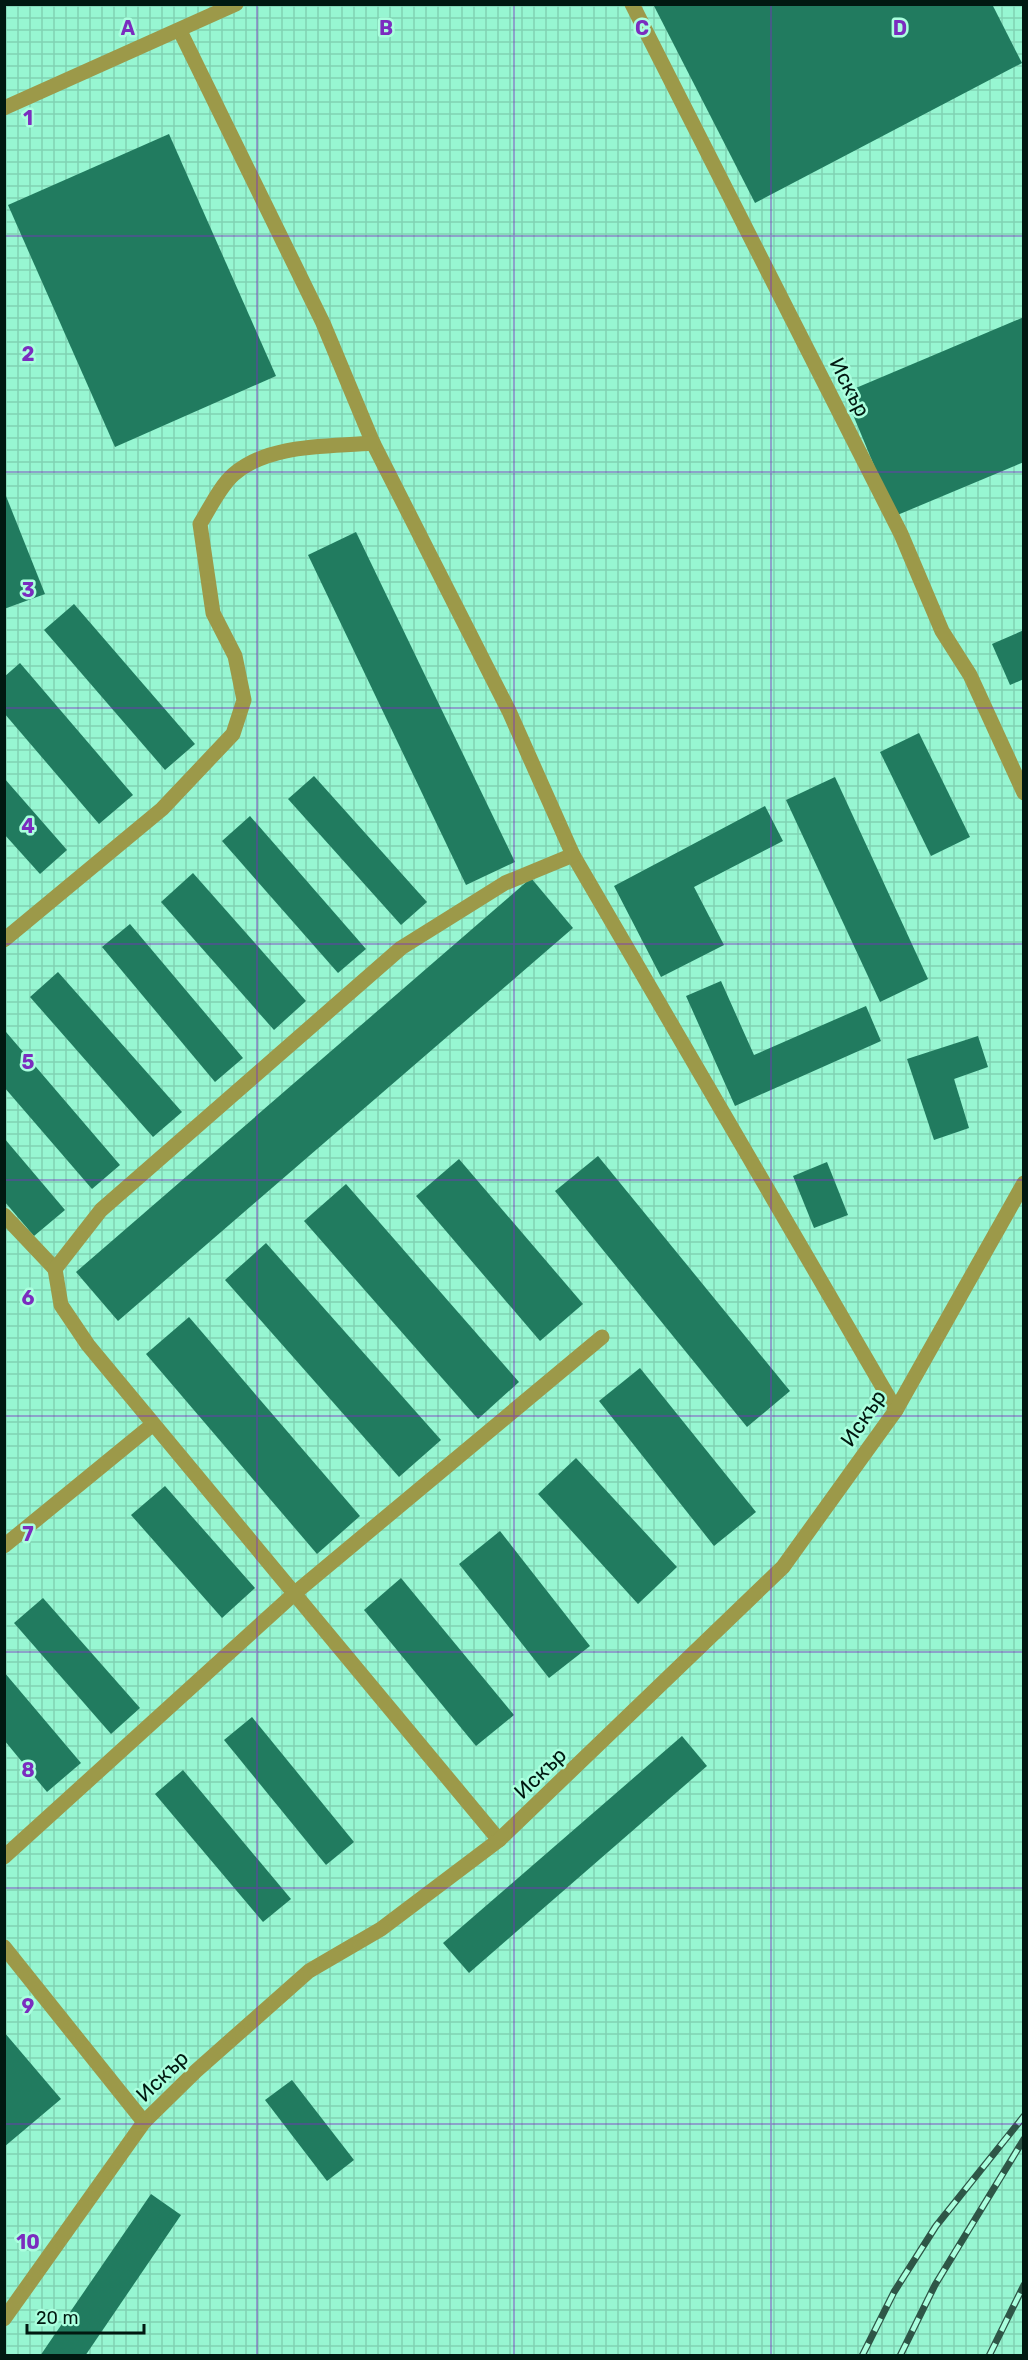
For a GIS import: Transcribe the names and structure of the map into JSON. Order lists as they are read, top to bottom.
{
  "streets": {
    "street": ["Искър"]
  },
  "scale_bar": "20 m",
  "grid": {
    "columns": [
      "A",
      "B",
      "C",
      "D"
    ],
    "rows": [
      "1",
      "2",
      "3",
      "4",
      "5",
      "6",
      "7",
      "8",
      "9",
      "10"
    ]
  }
}
